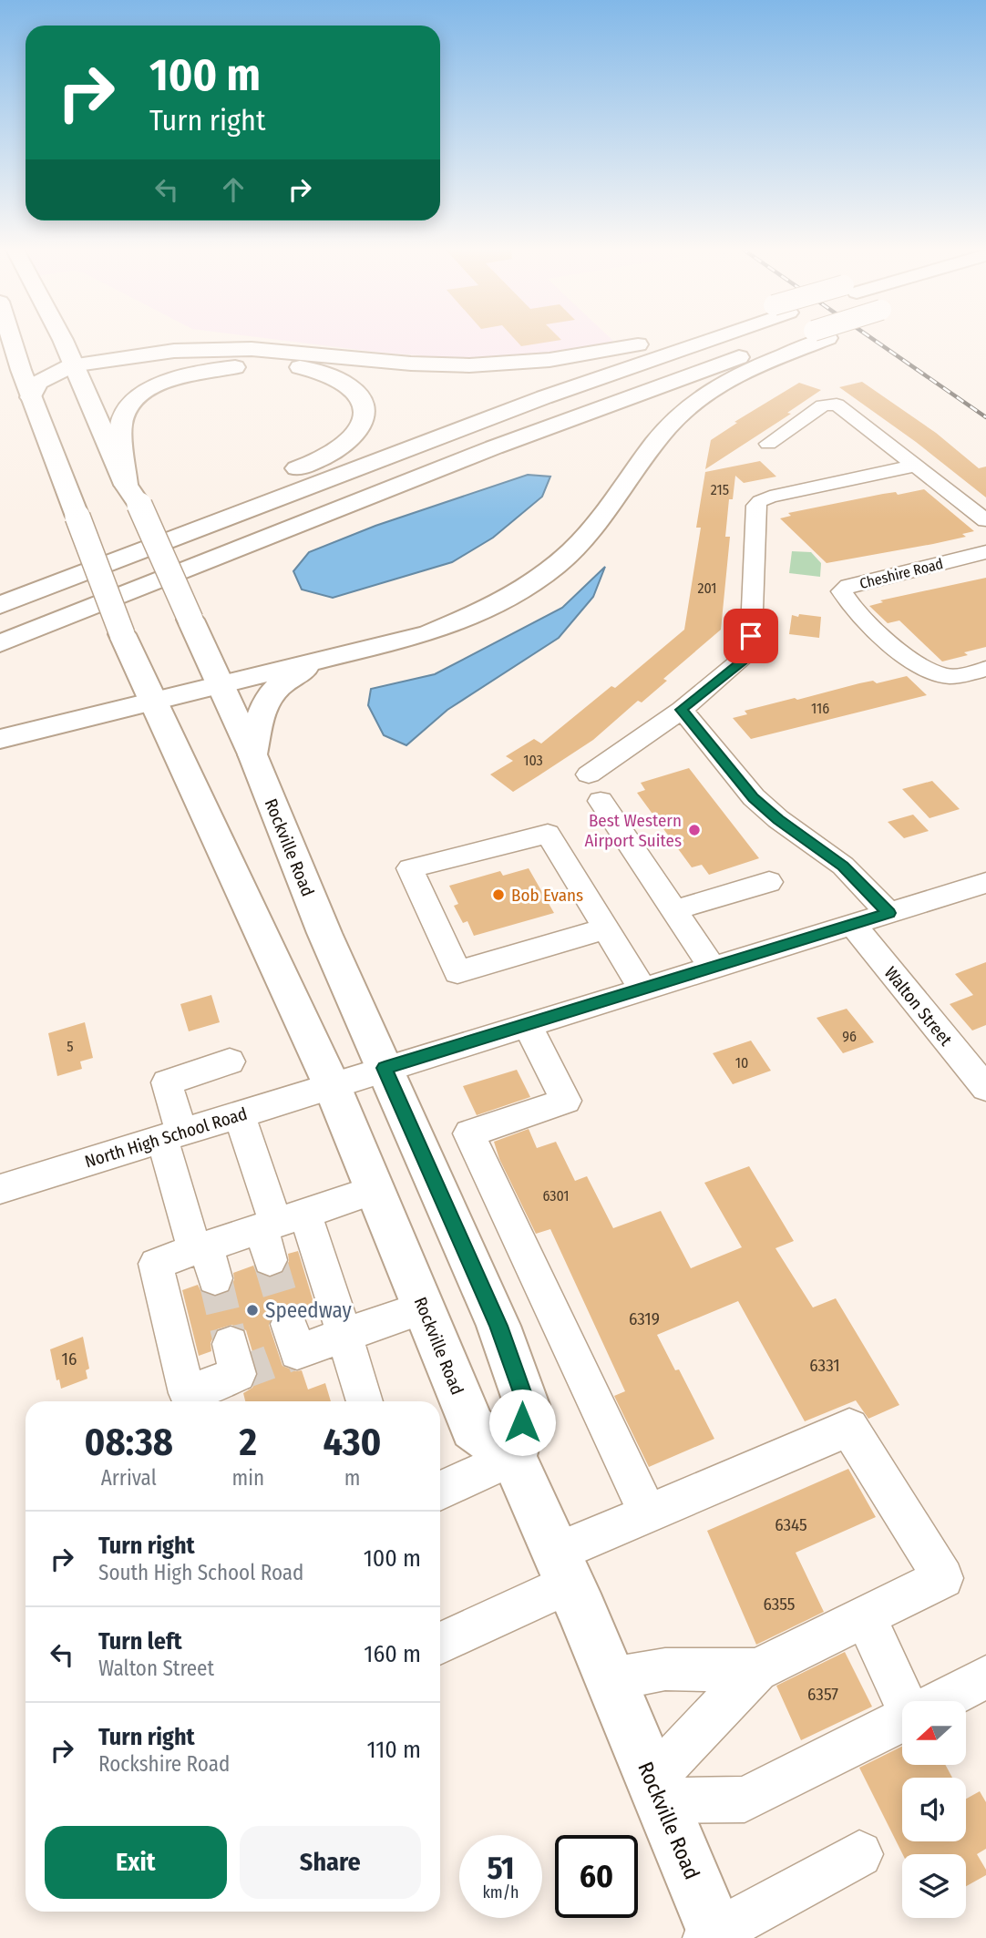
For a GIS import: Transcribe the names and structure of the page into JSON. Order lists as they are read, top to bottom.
{
  "streets": {
    "main road": ["Rockville Road"],
    "street": ["Cheshire Road", "Walton Street", "North High School Road"]
  },
  "crossings": [
    ["Rockville Road", "North High School Road"],
    ["Walton Street", "North High School Road"]
  ],
  "places": ["Best Western Airport Suites", "Bob Evans", "Speedway"],
  "house_numbers": [
    "215",
    "201",
    "116",
    "103",
    "96",
    "5",
    "10",
    "6301",
    "6319",
    "16",
    "6331",
    "6345",
    "6355",
    "6357"
  ],
  "north": "left",
  "page": {
    "turn": ["100 m", "Turn right"],
    "eta": [
      "08:38",
      "Arrival",
      "2",
      "min",
      "430",
      "m"
    ],
    "list": [
      {
        "name": "Turn right",
        "note": "South High School Road",
        "value": "100 m"
      },
      {
        "name": "Turn left",
        "note": "Walton Street",
        "value": "160 m"
      },
      {
        "name": "Turn right",
        "note": "Rockshire Road",
        "value": "110 m"
      }
    ],
    "buttons": ["Exit", "Share"],
    "speed": "51 km/h",
    "limit": "60"
  }
}
